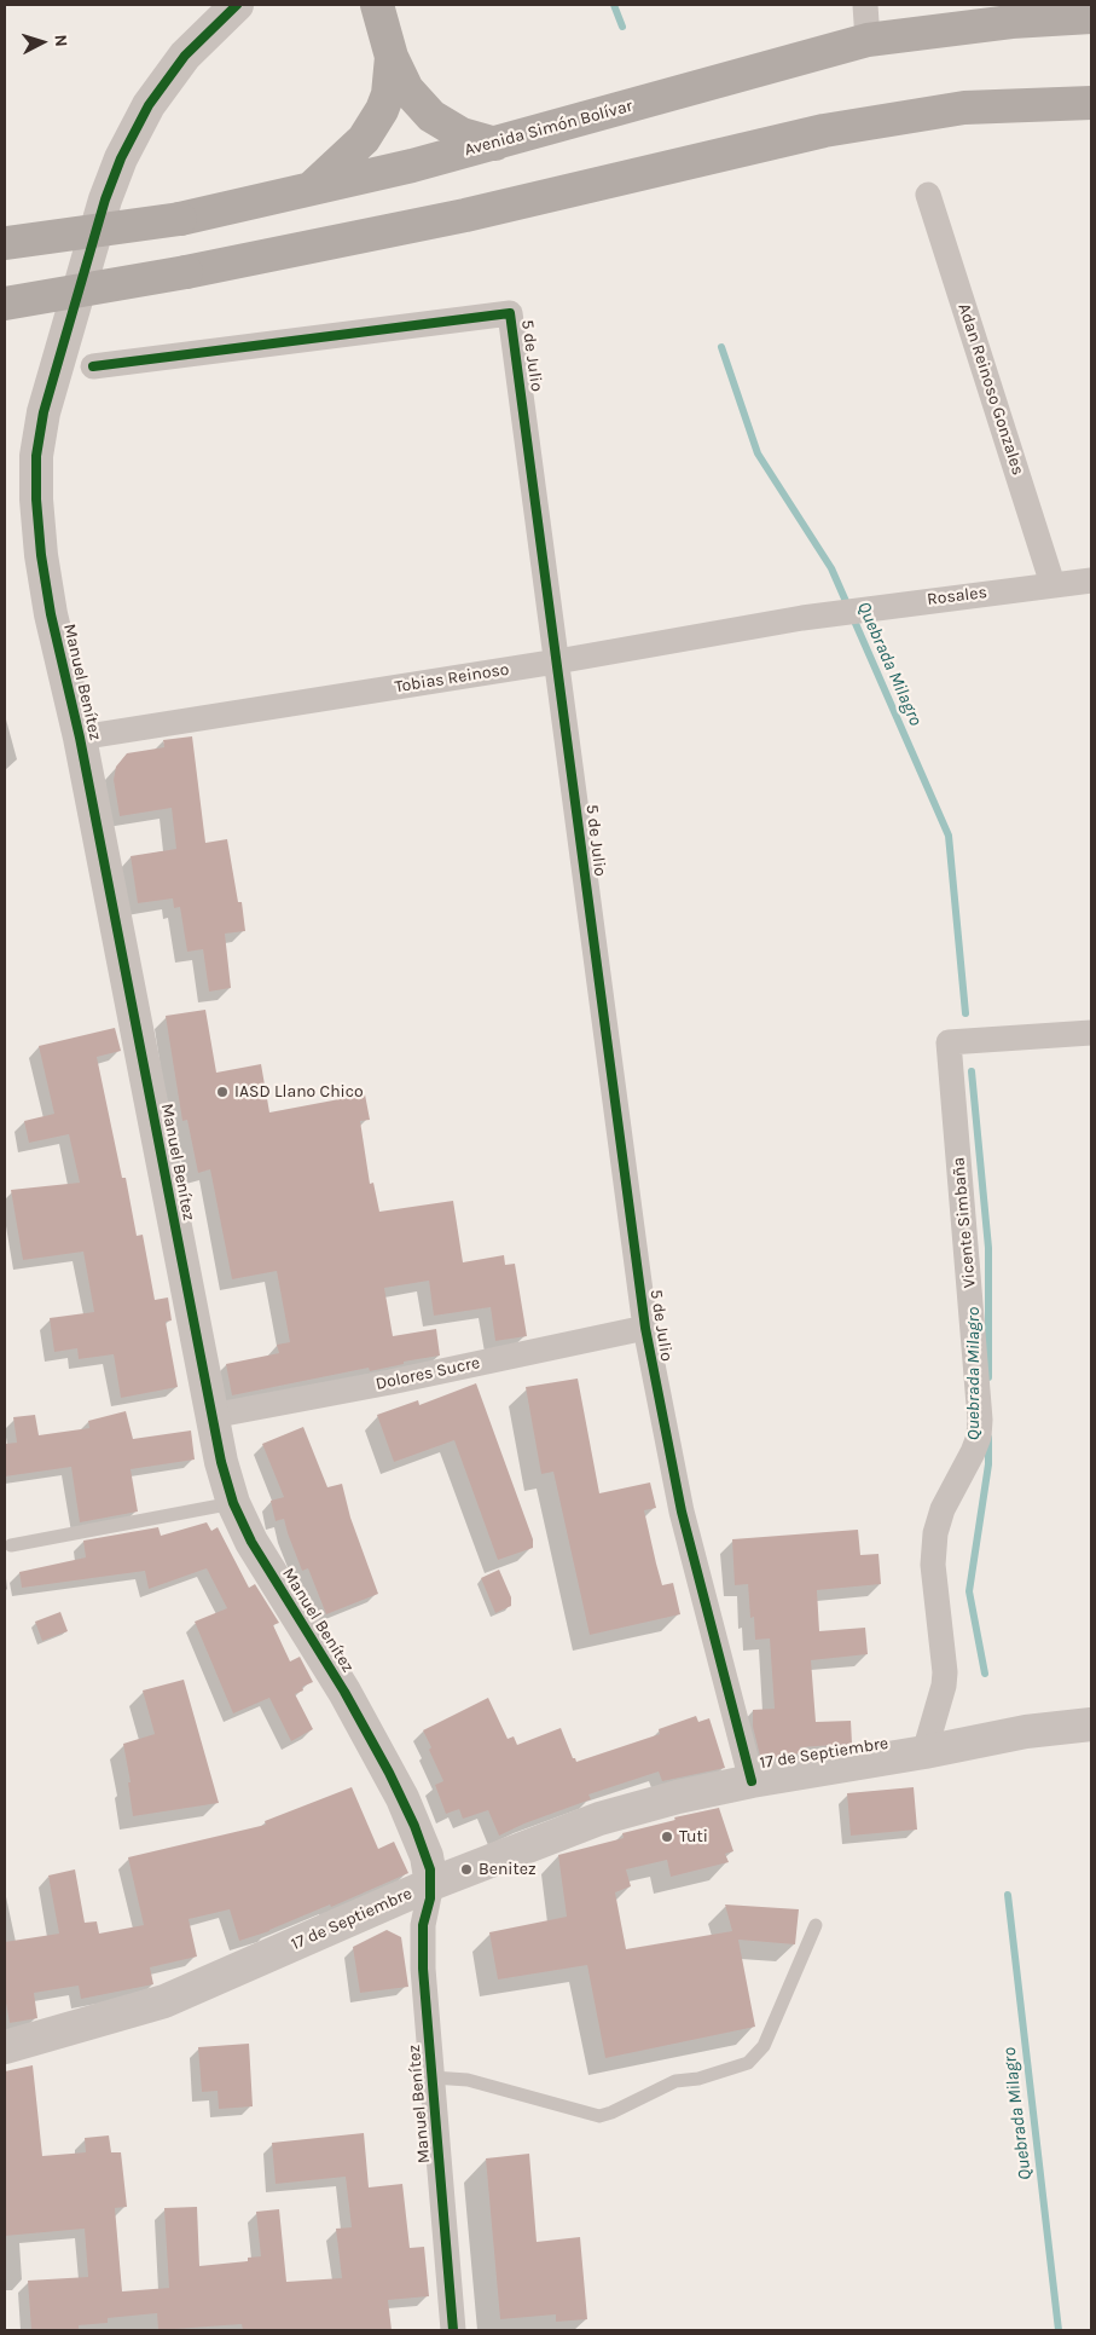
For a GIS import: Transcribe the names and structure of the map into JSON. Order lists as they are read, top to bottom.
{
  "streets": {
    "highway": ["Avenida Simón Bolívar"],
    "street": [
      "5 de Julio",
      "Adan Reinoso Gonzales",
      "Rosales",
      "Tobias Reinoso",
      "Manuel Benítez",
      "Vicente Simbaña",
      "Dolores Sucre",
      "17 de Septiembre"
    ]
  },
  "crossings": [
    ["5 de Julio", "Tobias Reinoso"],
    ["5 de Julio", "Dolores Sucre"],
    ["5 de Julio", "17 de Septiembre"],
    ["Adan Reinoso Gonzales", "Rosales"],
    ["Rosales", "Tobias Reinoso"],
    ["Tobias Reinoso", "Manuel Benítez"],
    ["Manuel Benítez", "Dolores Sucre"],
    ["Manuel Benítez", "17 de Septiembre"],
    ["Vicente Simbaña", "17 de Septiembre"]
  ],
  "water": ["Quebrada Milagro"],
  "places": ["IASD Llano Chico", "Tuti", "Benitez"],
  "north": "right"
}
